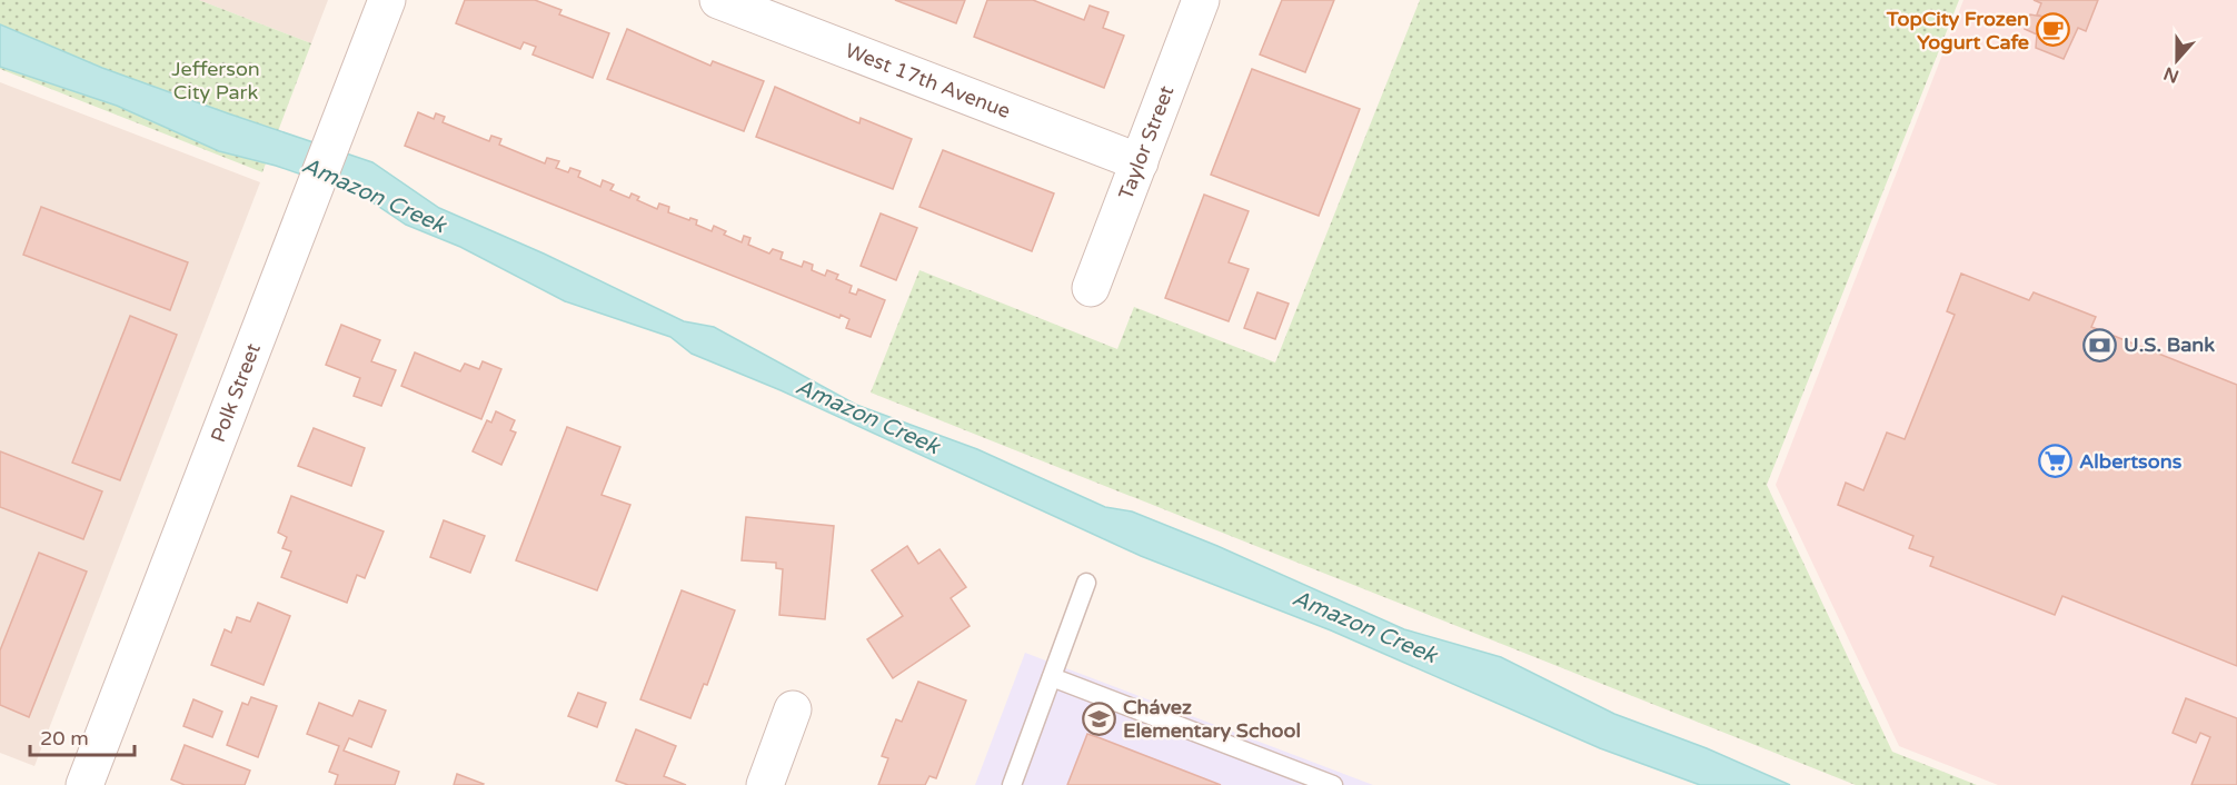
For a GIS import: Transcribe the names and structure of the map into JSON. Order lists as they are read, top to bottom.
{
  "streets": {
    "street": ["West 17th Avenue", "Taylor Street", "Polk Street"]
  },
  "crossings": [
    ["West 17th Avenue", "Taylor Street"]
  ],
  "water": ["Amazon Creek"],
  "parks": ["Jefferson City Park"],
  "places": {
    "cafe": ["TopCity Frozen Yogurt Cafe"],
    "bank": ["U.S. Bank"],
    "supermarket": ["Albertsons"],
    "school or university": ["Chávez Elementary School"]
  },
  "scale_bar": "20 m",
  "north": "bottom"
}
